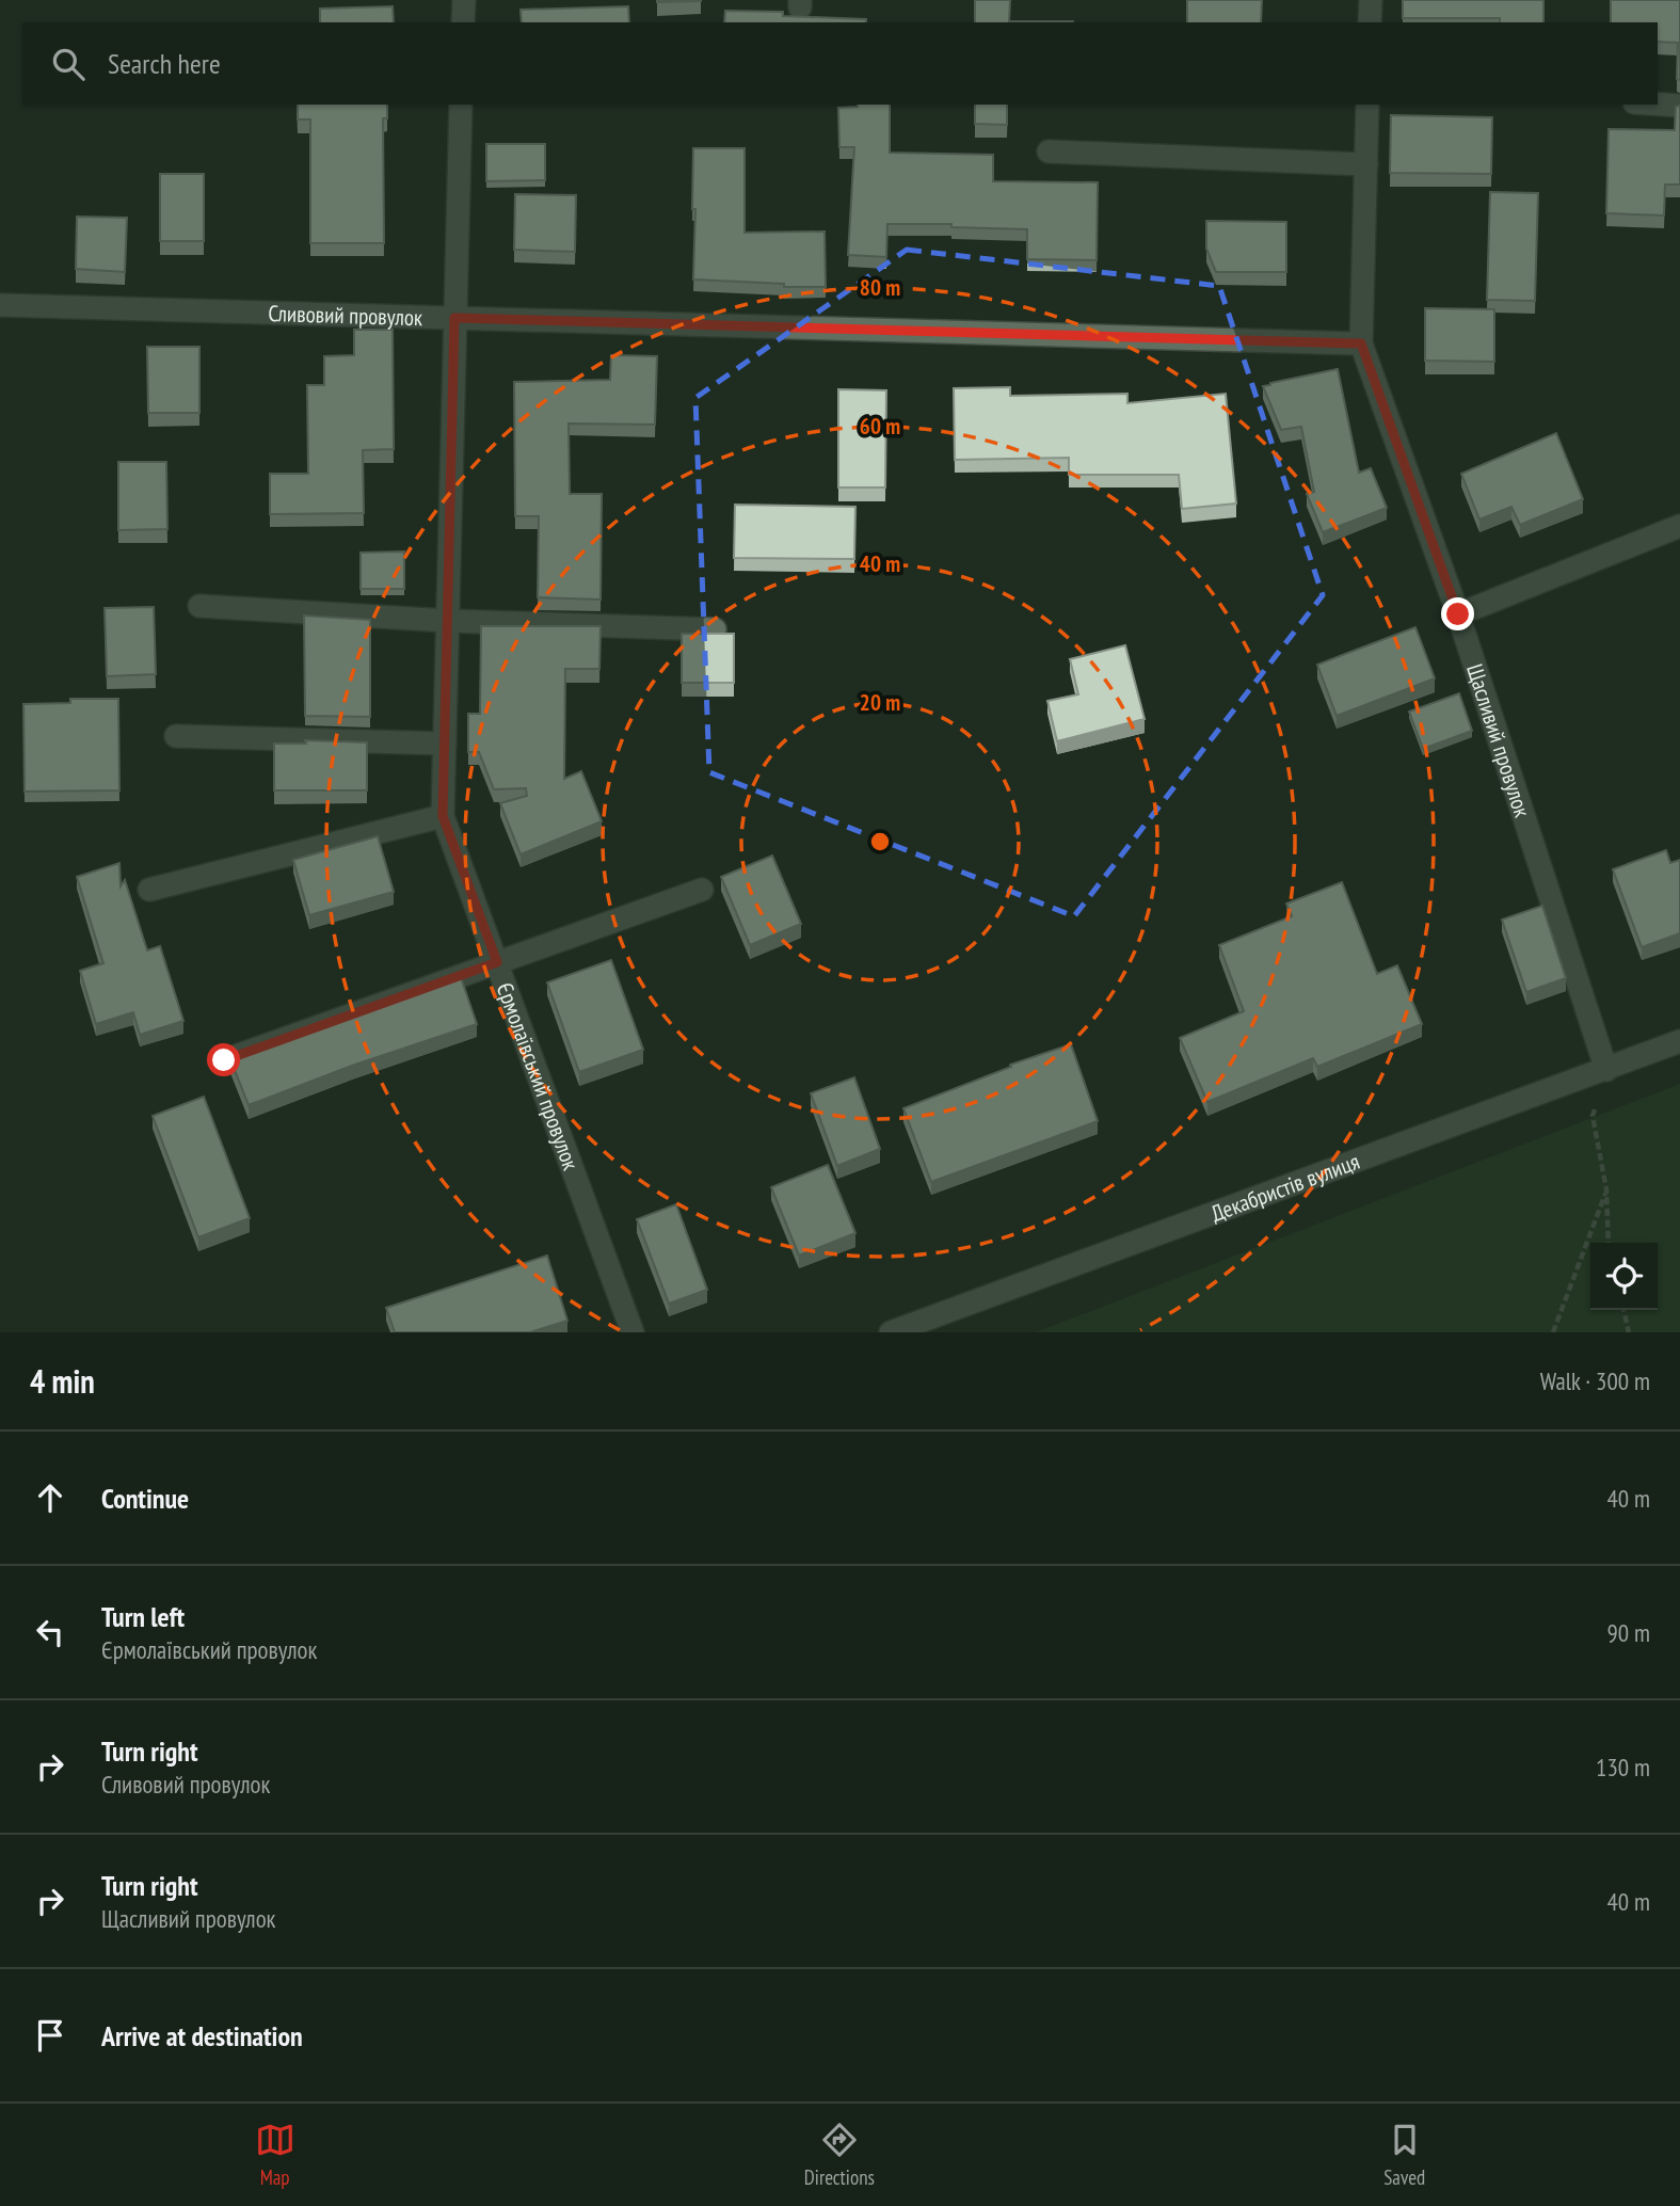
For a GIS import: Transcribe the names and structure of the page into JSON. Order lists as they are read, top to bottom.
{
  "streets": {
    "street": [
      "Сливовий провулок",
      "Щасливий провулок",
      "Єрмолаївський провулок",
      "Декабристів вулиця"
    ]
  },
  "crossings": [
    ["Сливовий провулок", "Щасливий провулок"],
    ["Сливовий провулок", "Єрмолаївський провулок"],
    ["Щасливий провулок", "Декабристів вулиця"]
  ],
  "page": {
    "search": "Search here",
    "heading": ["4 min", "Walk · 300 m"],
    "list": [
      ["Continue", "40 m"],
      ["Turn left", "Єрмолаївський провулок", "90 m"],
      ["Turn right", "Сливовий провулок", "130 m"],
      ["Turn right", "Щасливий провулок", "40 m"],
      "Arrive at destination"
    ],
    "nav": ["Map", "Directions", "Saved"]
  },
  "rings": [
    "80 m",
    "60 m",
    "40 m",
    "20 m"
  ]
}
